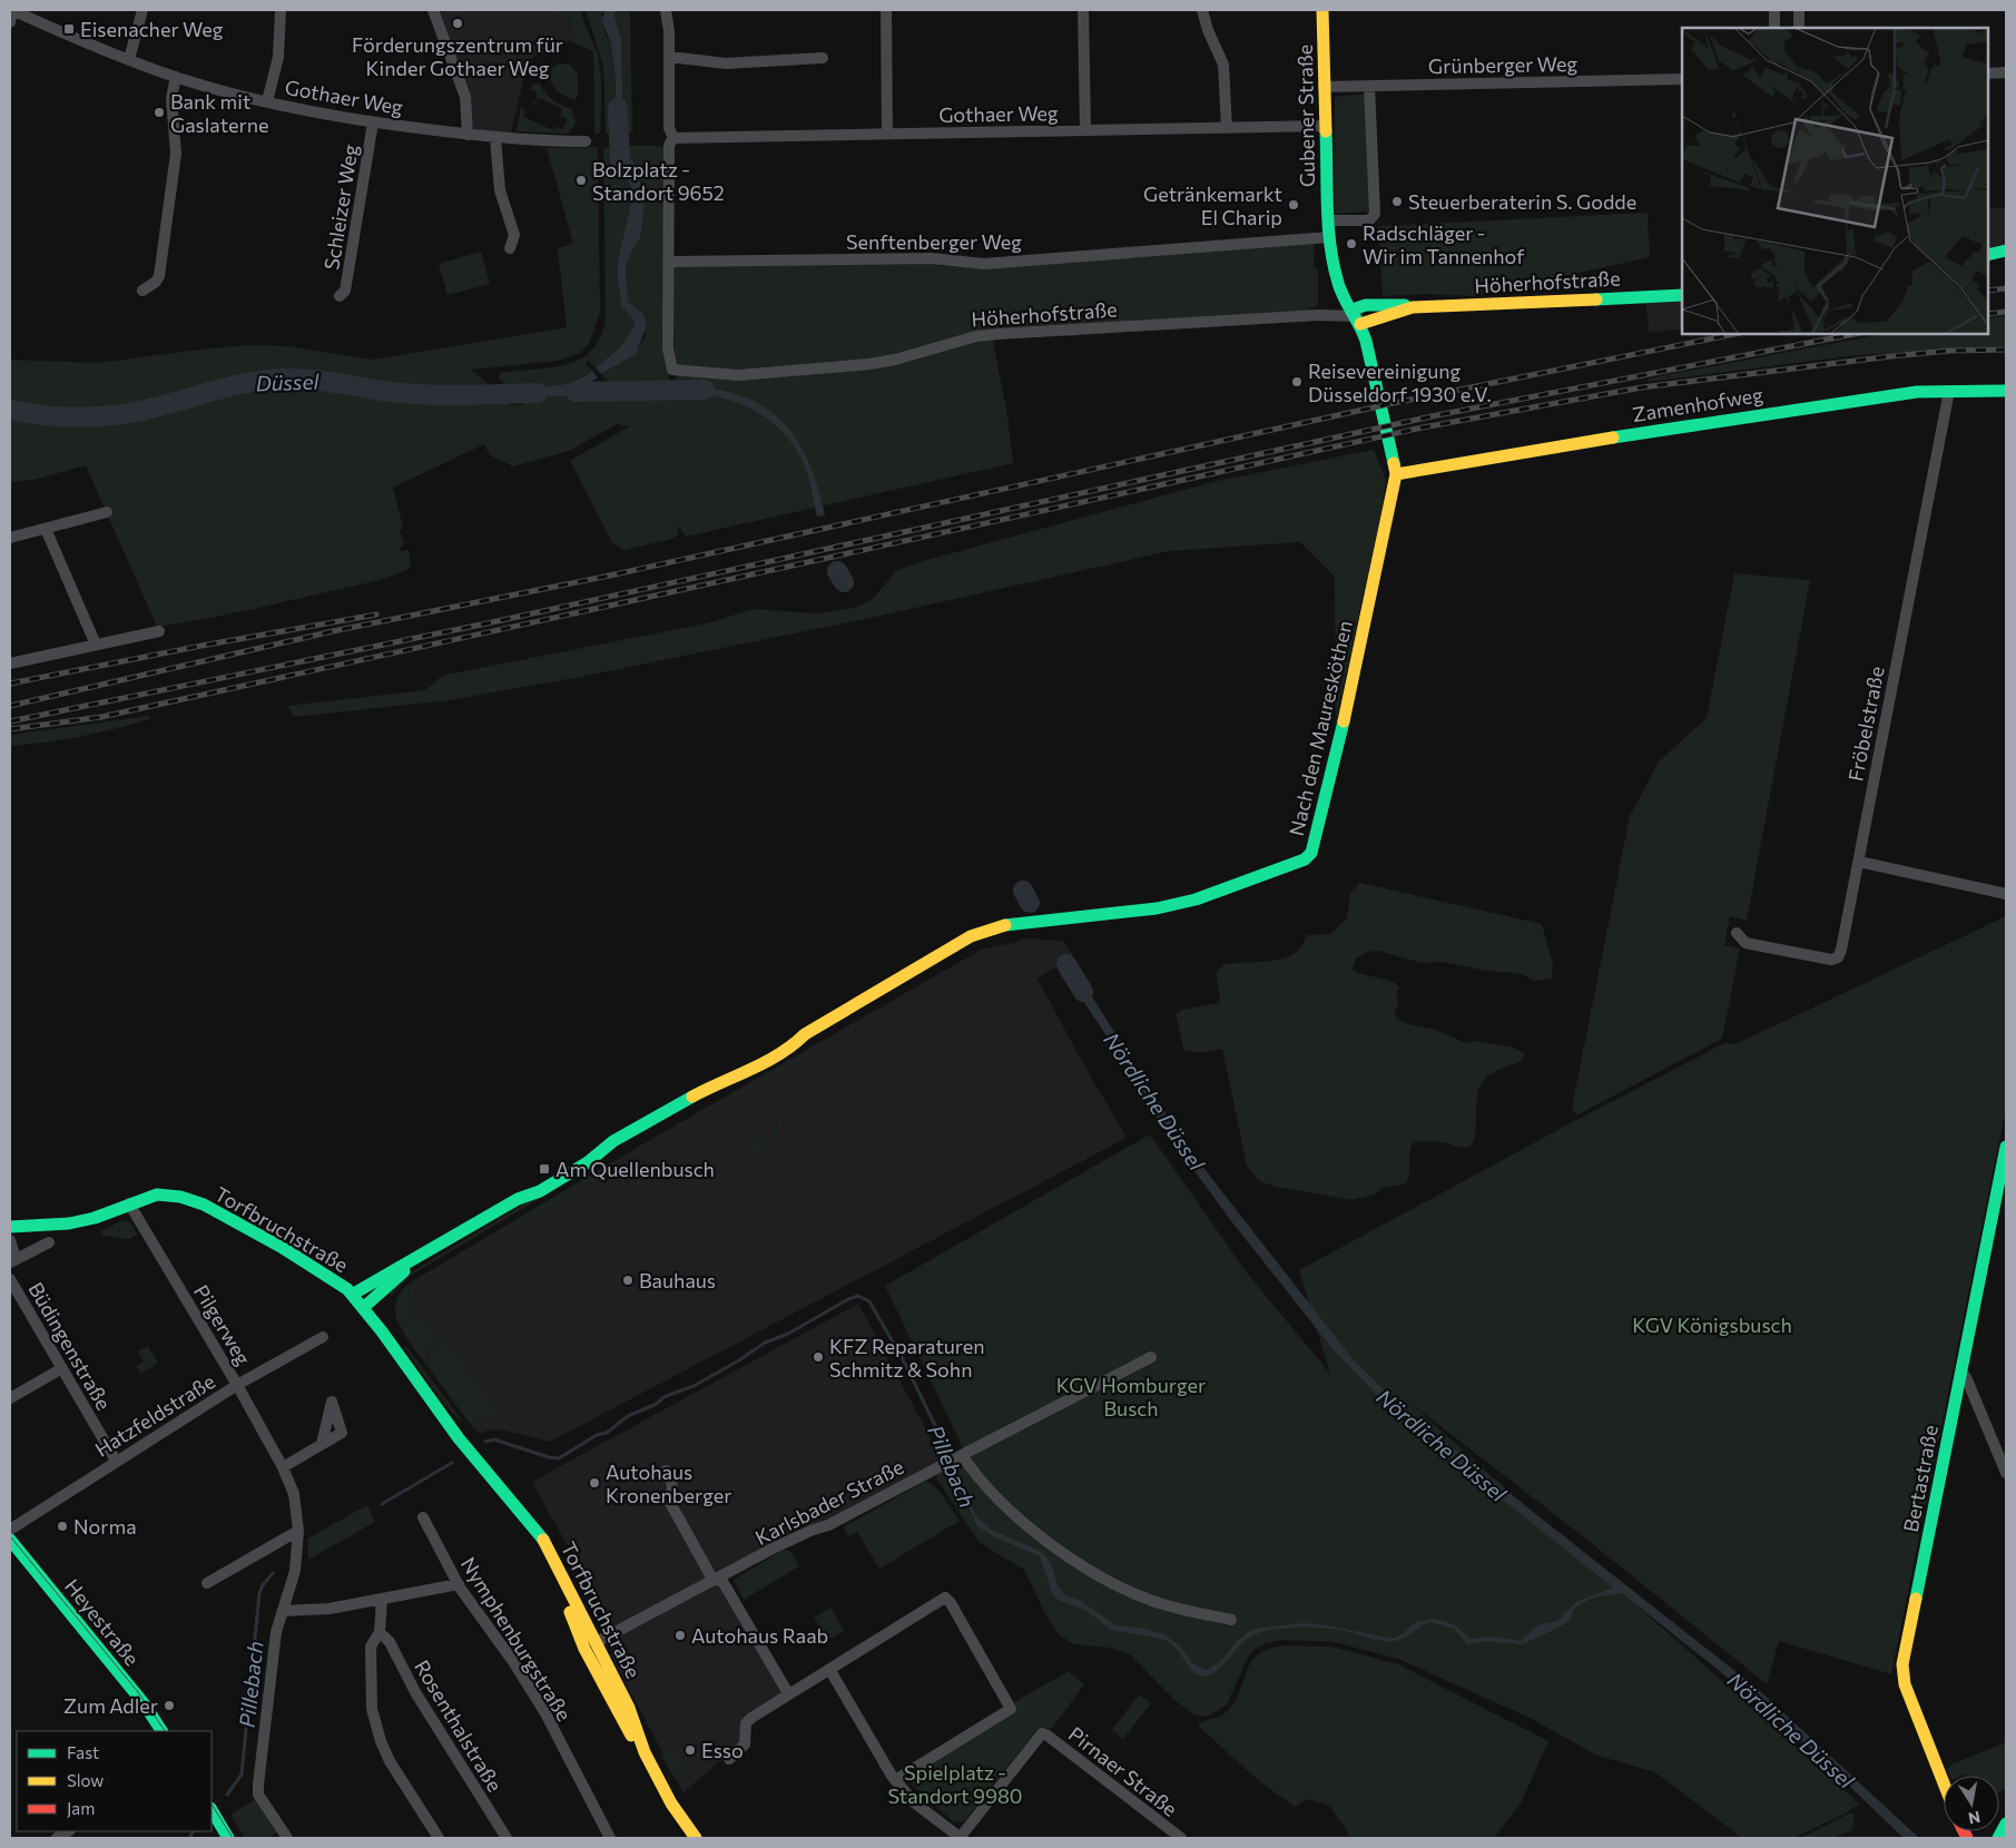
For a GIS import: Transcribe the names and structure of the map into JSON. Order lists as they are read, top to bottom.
{
  "streets": {
    "street": [
      "Grünberger Weg",
      "Gothaer Weg",
      "Gubener Straße",
      "Schleizer Weg",
      "Senftenberger Weg",
      "Höherhofstraße",
      "Zamenhofweg",
      "Fröbelstraße",
      "Nach den Mauresköthen",
      "Torfbruchstraße",
      "Pilgerweg",
      "Büdingenstraße",
      "Hatzfeldstraße",
      "Bertastraße",
      "Karlsbader Straße",
      "Heyestraße",
      "Nymphenburgstraße",
      "Rosenthalstraße",
      "Pirnaer Straße"
    ]
  },
  "crossings": [
    ["Grünberger Weg", "Gubener Straße"],
    ["Gothaer Weg", "Gubener Straße"],
    ["Gothaer Weg", "Schleizer Weg"],
    ["Gothaer Weg", "Höherhofstraße"],
    ["Gubener Straße", "Senftenberger Weg"],
    ["Gubener Straße", "Höherhofstraße"],
    ["Gubener Straße", "Nach den Mauresköthen"],
    ["Höherhofstraße", "Nach den Mauresköthen"],
    ["Zamenhofweg", "Fröbelstraße"],
    ["Zamenhofweg", "Nach den Mauresköthen"],
    ["Nach den Mauresköthen", "Torfbruchstraße"],
    ["Torfbruchstraße", "Pilgerweg"],
    ["Torfbruchstraße", "Karlsbader Straße"],
    ["Pilgerweg", "Hatzfeldstraße"],
    ["Büdingenstraße", "Hatzfeldstraße"],
    ["Hatzfeldstraße", "Heyestraße"]
  ],
  "water": ["Düssel", "Nördliche Düssel", "Pillebach"],
  "parks": ["KGV Königsbusch", "KGV Homburger Busch", "Spielplatz - Standort 9980"],
  "places": {
    "other": [
      "Förderungszentrum für Kinder Gothaer Weg",
      "Bank mit Gaslaterne",
      "Bolzplatz - Standort 9652",
      "Steuerberaterin S. Godde",
      "Getränkemarkt El Charip",
      "Radschläger - Wir im Tannenhof",
      "Reisevereinigung Düsseldorf 1930 e.V.",
      "Bauhaus",
      "KFZ Reparaturen Schmitz & Sohn",
      "Autohaus Kronenberger",
      "Norma",
      "Autohaus Raab",
      "Zum Adler",
      "Esso"
    ],
    "transit": ["Eisenacher Weg", "Am Quellenbusch"]
  },
  "legend": ["Fast", "Slow", "Jam"],
  "north": "bottom"
}
